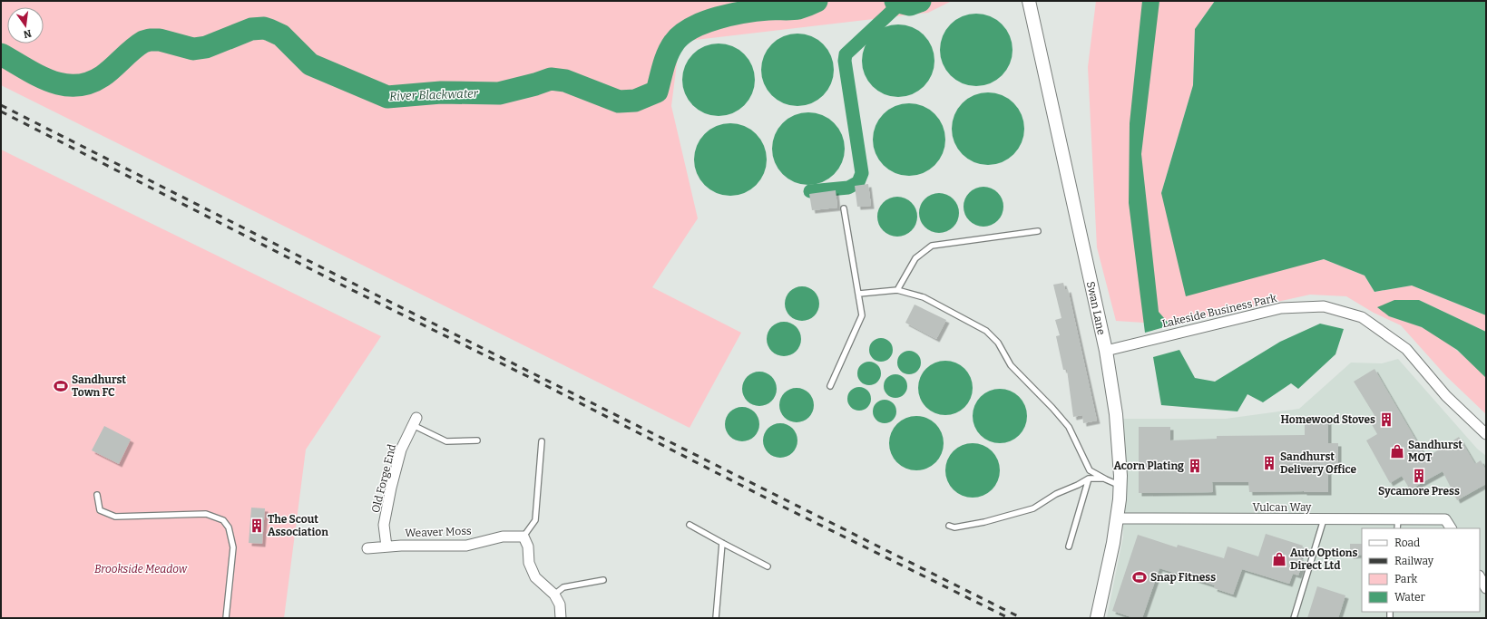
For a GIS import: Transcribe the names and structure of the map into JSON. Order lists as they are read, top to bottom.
{
  "streets": {
    "street": [
      "Swan Lane",
      "Lakeside Business Park",
      "Old Forge End",
      "Vulcan Way",
      "Weaver Moss"
    ]
  },
  "crossings": [
    ["Swan Lane", "Lakeside Business Park"],
    ["Swan Lane", "Vulcan Way"],
    ["Old Forge End", "Weaver Moss"]
  ],
  "water": ["River Blackwater"],
  "parks": ["Brookside Meadow"],
  "places": {
    "sports": ["Sandhurst Town FC", "Snap Fitness"],
    "building": [
      "Homewood Stoves",
      "Sandhurst Delivery Office",
      "Acorn Plating",
      "Sycamore Press",
      "The Scout Association"
    ],
    "shop": ["Sandhurst MOT", "Auto Options Direct Ltd"]
  },
  "legend": [
    "Road",
    "Railway",
    "Park",
    "Water"
  ],
  "north": "bottom"
}
